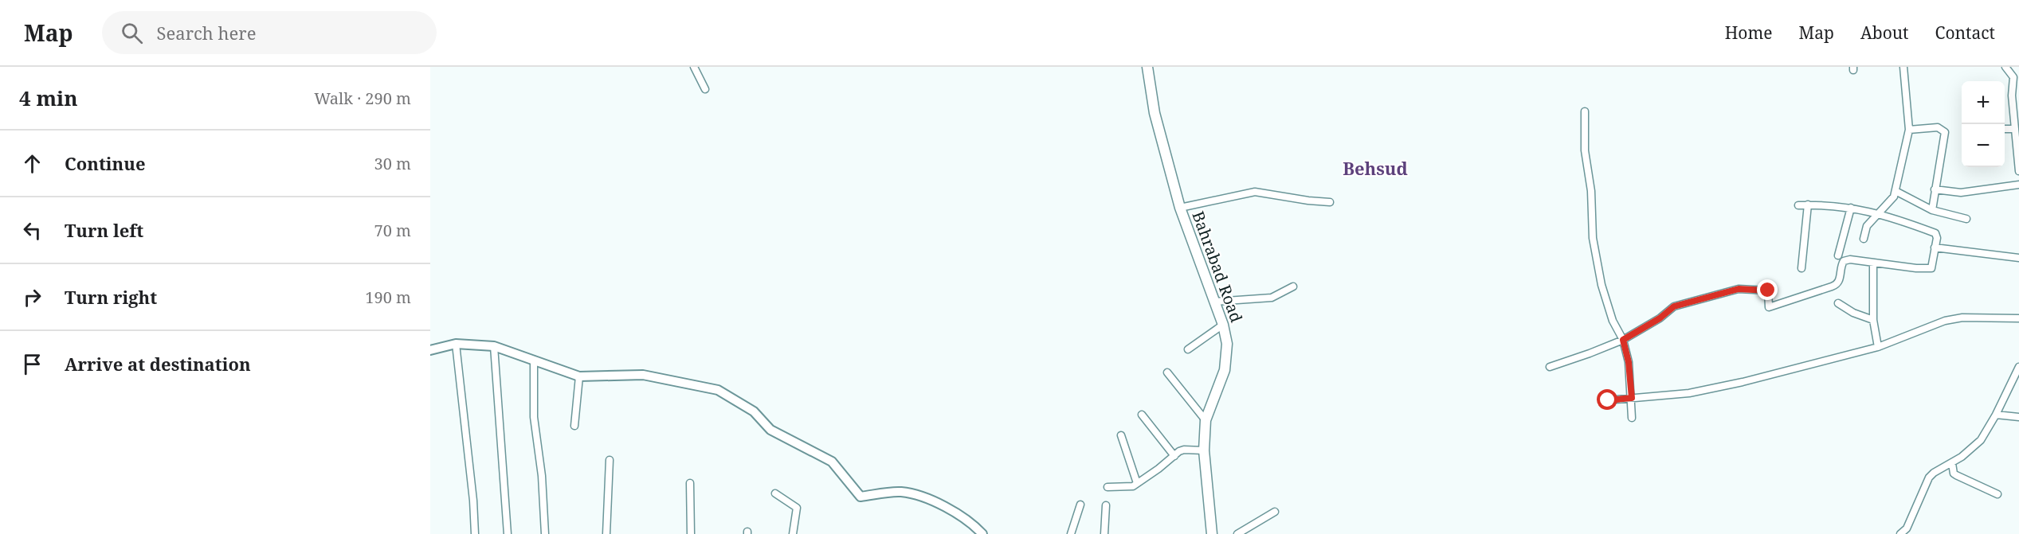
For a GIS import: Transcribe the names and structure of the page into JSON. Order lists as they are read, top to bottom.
{
  "streets": {
    "main road": ["Bahrabad Road"]
  },
  "districts": ["Behsud"],
  "page": {
    "header": "Map",
    "search": "Search here",
    "nav": [
      "Home",
      "Map",
      "About",
      "Contact"
    ],
    "heading": ["4 min", "Walk · 290 m"],
    "map_buttons": ["+", "−"],
    "list": [
      ["Continue", "30 m"],
      ["Turn left", "70 m"],
      ["Turn right", "190 m"],
      "Arrive at destination"
    ]
  }
}
